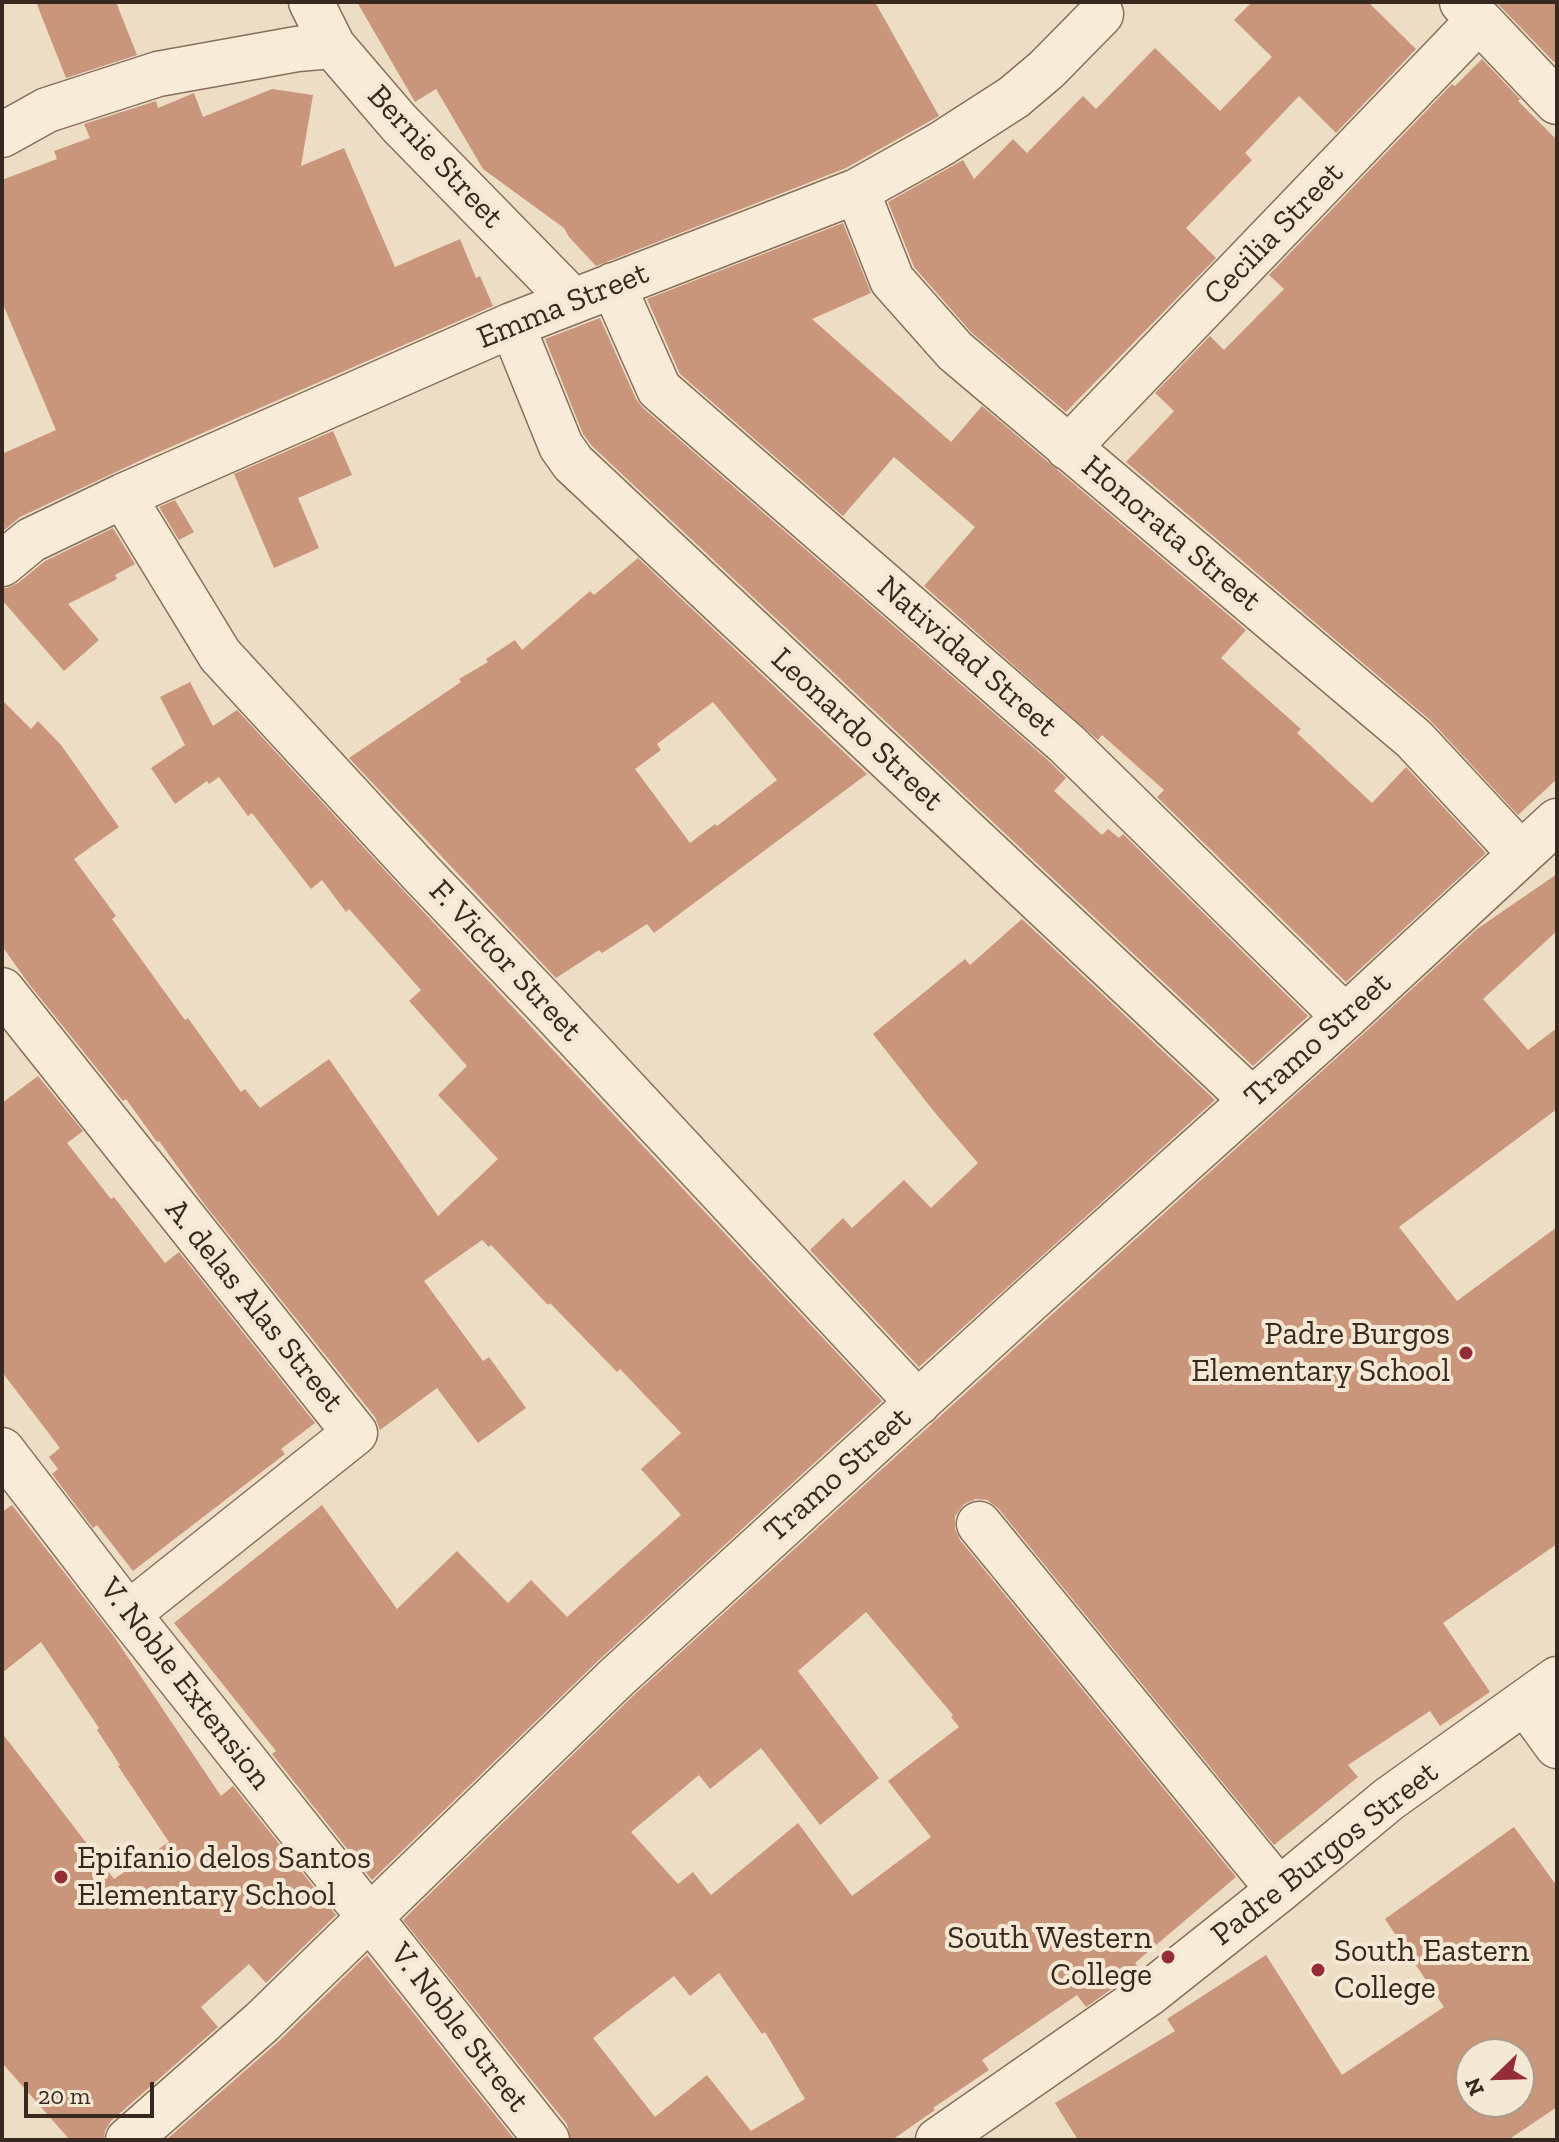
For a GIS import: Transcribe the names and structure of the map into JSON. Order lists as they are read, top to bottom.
{
  "streets": {
    "street": [
      "Bernie Street",
      "Cecilia Street",
      "Emma Street",
      "Honorata Street",
      "Natividad Street",
      "Leonardo Street",
      "F. Victor Street",
      "Tramo Street",
      "A. delas Alas Street",
      "V. Noble Extension",
      "Padre Burgos Street",
      "V. Noble Street"
    ]
  },
  "crossings": [
    ["Bernie Street", "Emma Street"],
    ["Cecilia Street", "Honorata Street"],
    ["Emma Street", "Honorata Street"],
    ["Emma Street", "Natividad Street"],
    ["Emma Street", "Leonardo Street"],
    ["Emma Street", "F. Victor Street"],
    ["Honorata Street", "Tramo Street"],
    ["Natividad Street", "Tramo Street"],
    ["Leonardo Street", "Tramo Street"],
    ["F. Victor Street", "Tramo Street"],
    ["Tramo Street", "V. Noble Extension"],
    ["Tramo Street", "V. Noble Street"],
    ["A. delas Alas Street", "V. Noble Extension"],
    ["V. Noble Extension", "V. Noble Street"]
  ],
  "places": [
    "Padre Burgos Elementary School",
    "Epifanio delos Santos Elementary School",
    "South Western College",
    "South Eastern College"
  ],
  "scale_bar": "20 m",
  "north": "bottom left"
}
